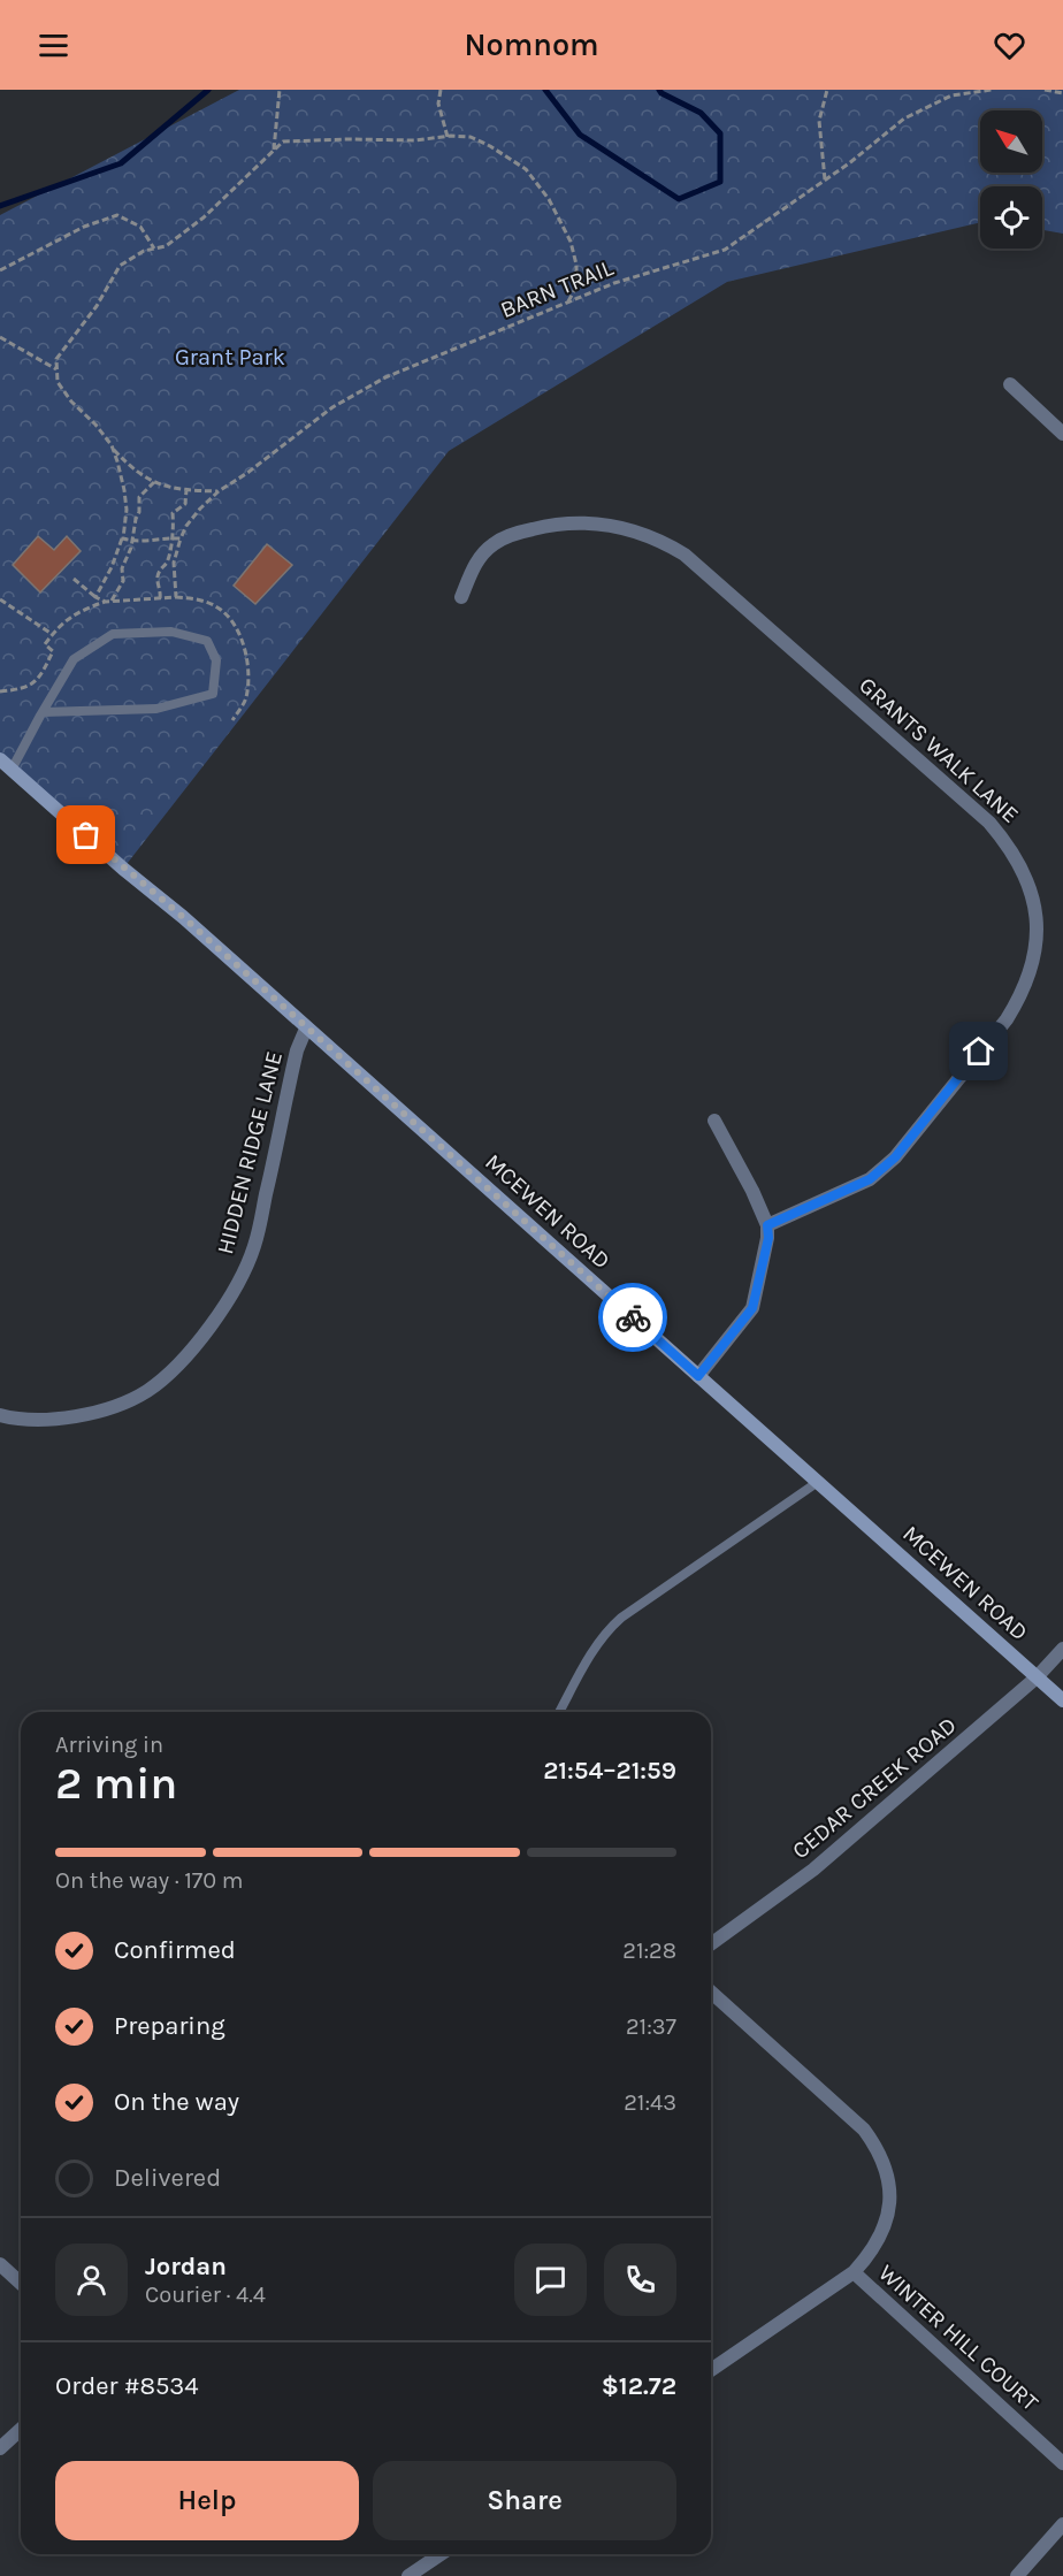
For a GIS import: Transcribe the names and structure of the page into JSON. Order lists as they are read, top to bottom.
{
  "streets": {
    "street": [
      "GRANTS WALK LANE",
      "HIDDEN RIDGE LANE",
      "MCEWEN ROAD",
      "CEDAR CREEK ROAD",
      "WINTER HILL COURT"
    ],
    "path": ["BARN TRAIL"]
  },
  "crossings": [
    ["HIDDEN RIDGE LANE", "MCEWEN ROAD"],
    ["MCEWEN ROAD", "CEDAR CREEK ROAD"]
  ],
  "parks": ["Grant Park"],
  "north": "top left",
  "page": {
    "header": "Nomnom",
    "heading": ["2 min", "Arriving in", "21:54–21:59"],
    "panel": [
      "Jordan",
      "Courier · 4.4",
      "Order #8534",
      "$12.72"
    ],
    "bar": "On the way · 170 m",
    "list": [
      ["Confirmed", "21:28"],
      ["Preparing", "21:37"],
      ["On the way", "21:43"],
      "Delivered"
    ],
    "buttons": ["Help", "Share"]
  }
}
